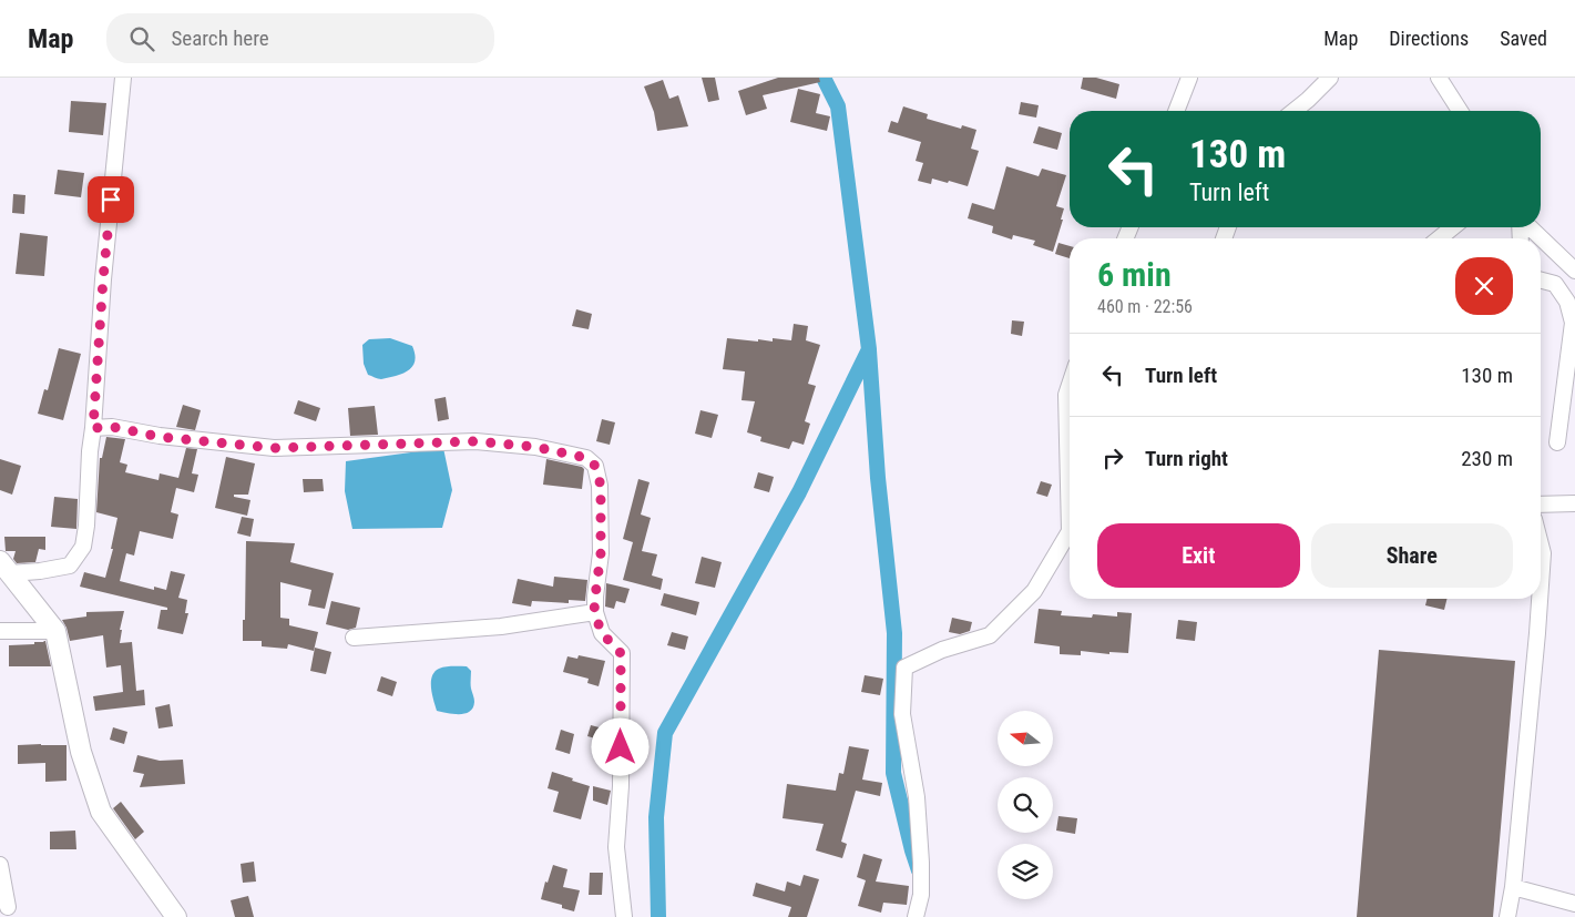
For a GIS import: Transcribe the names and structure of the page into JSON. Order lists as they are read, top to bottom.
{
  "north": "left",
  "page": {
    "header": "Map",
    "search": "Search here",
    "nav": ["Map", "Directions", "Saved"],
    "turn": ["130 m", "Turn left"],
    "heading": ["6 min", "460 m · 22:56"],
    "list": [
      {
        "name": "Turn left",
        "value": "130 m"
      },
      {
        "name": "Turn right",
        "value": "230 m"
      }
    ],
    "buttons": ["Exit", "Share"]
  }
}
